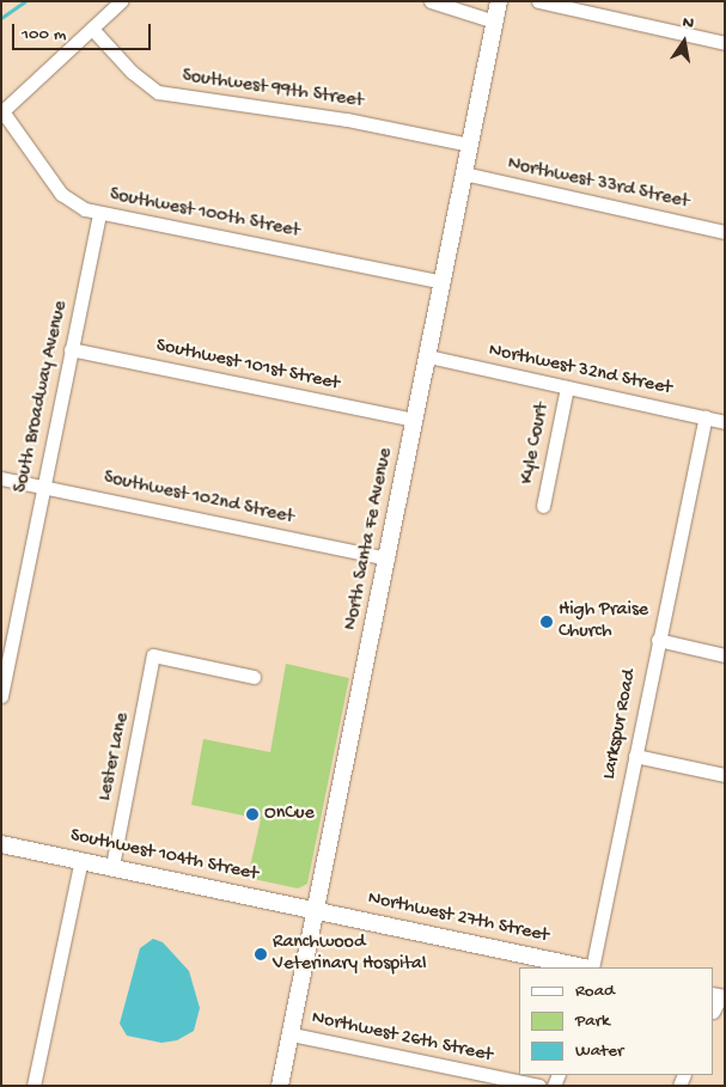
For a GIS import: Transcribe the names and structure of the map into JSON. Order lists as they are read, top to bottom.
{
  "streets": {
    "main road": ["North Santa Fe Avenue", "Southwest 104th Street", "Northwest 27th Street"],
    "street": [
      "Southwest 99th Street",
      "Northwest 33rd Street",
      "Southwest 100th Street",
      "Southwest 101st Street",
      "Northwest 32nd Street",
      "South Broadway Avenue",
      "Kyle Court",
      "Southwest 102nd Street",
      "Larkspur Road",
      "Lester Lane",
      "Northwest 26th Street"
    ]
  },
  "crossings": [
    ["Southwest 99th Street", "North Santa Fe Avenue"],
    ["Northwest 33rd Street", "North Santa Fe Avenue"],
    ["Southwest 100th Street", "South Broadway Avenue"],
    ["Southwest 100th Street", "North Santa Fe Avenue"],
    ["Southwest 101st Street", "South Broadway Avenue"],
    ["Southwest 101st Street", "North Santa Fe Avenue"],
    ["Northwest 32nd Street", "Kyle Court"],
    ["Northwest 32nd Street", "North Santa Fe Avenue"],
    ["Northwest 32nd Street", "Larkspur Road"],
    ["South Broadway Avenue", "Southwest 102nd Street"],
    ["Southwest 102nd Street", "North Santa Fe Avenue"],
    ["North Santa Fe Avenue", "Southwest 104th Street"],
    ["North Santa Fe Avenue", "Northwest 27th Street"],
    ["North Santa Fe Avenue", "Northwest 26th Street"],
    ["Lester Lane", "Southwest 104th Street"],
    ["Southwest 104th Street", "Northwest 27th Street"]
  ],
  "places": ["High Praise Church", "OnCue", "Ranchwood Veterinary Hospital"],
  "legend": ["Road", "Park", "Water"],
  "scale_bar": "100 m",
  "north": "top"
}
